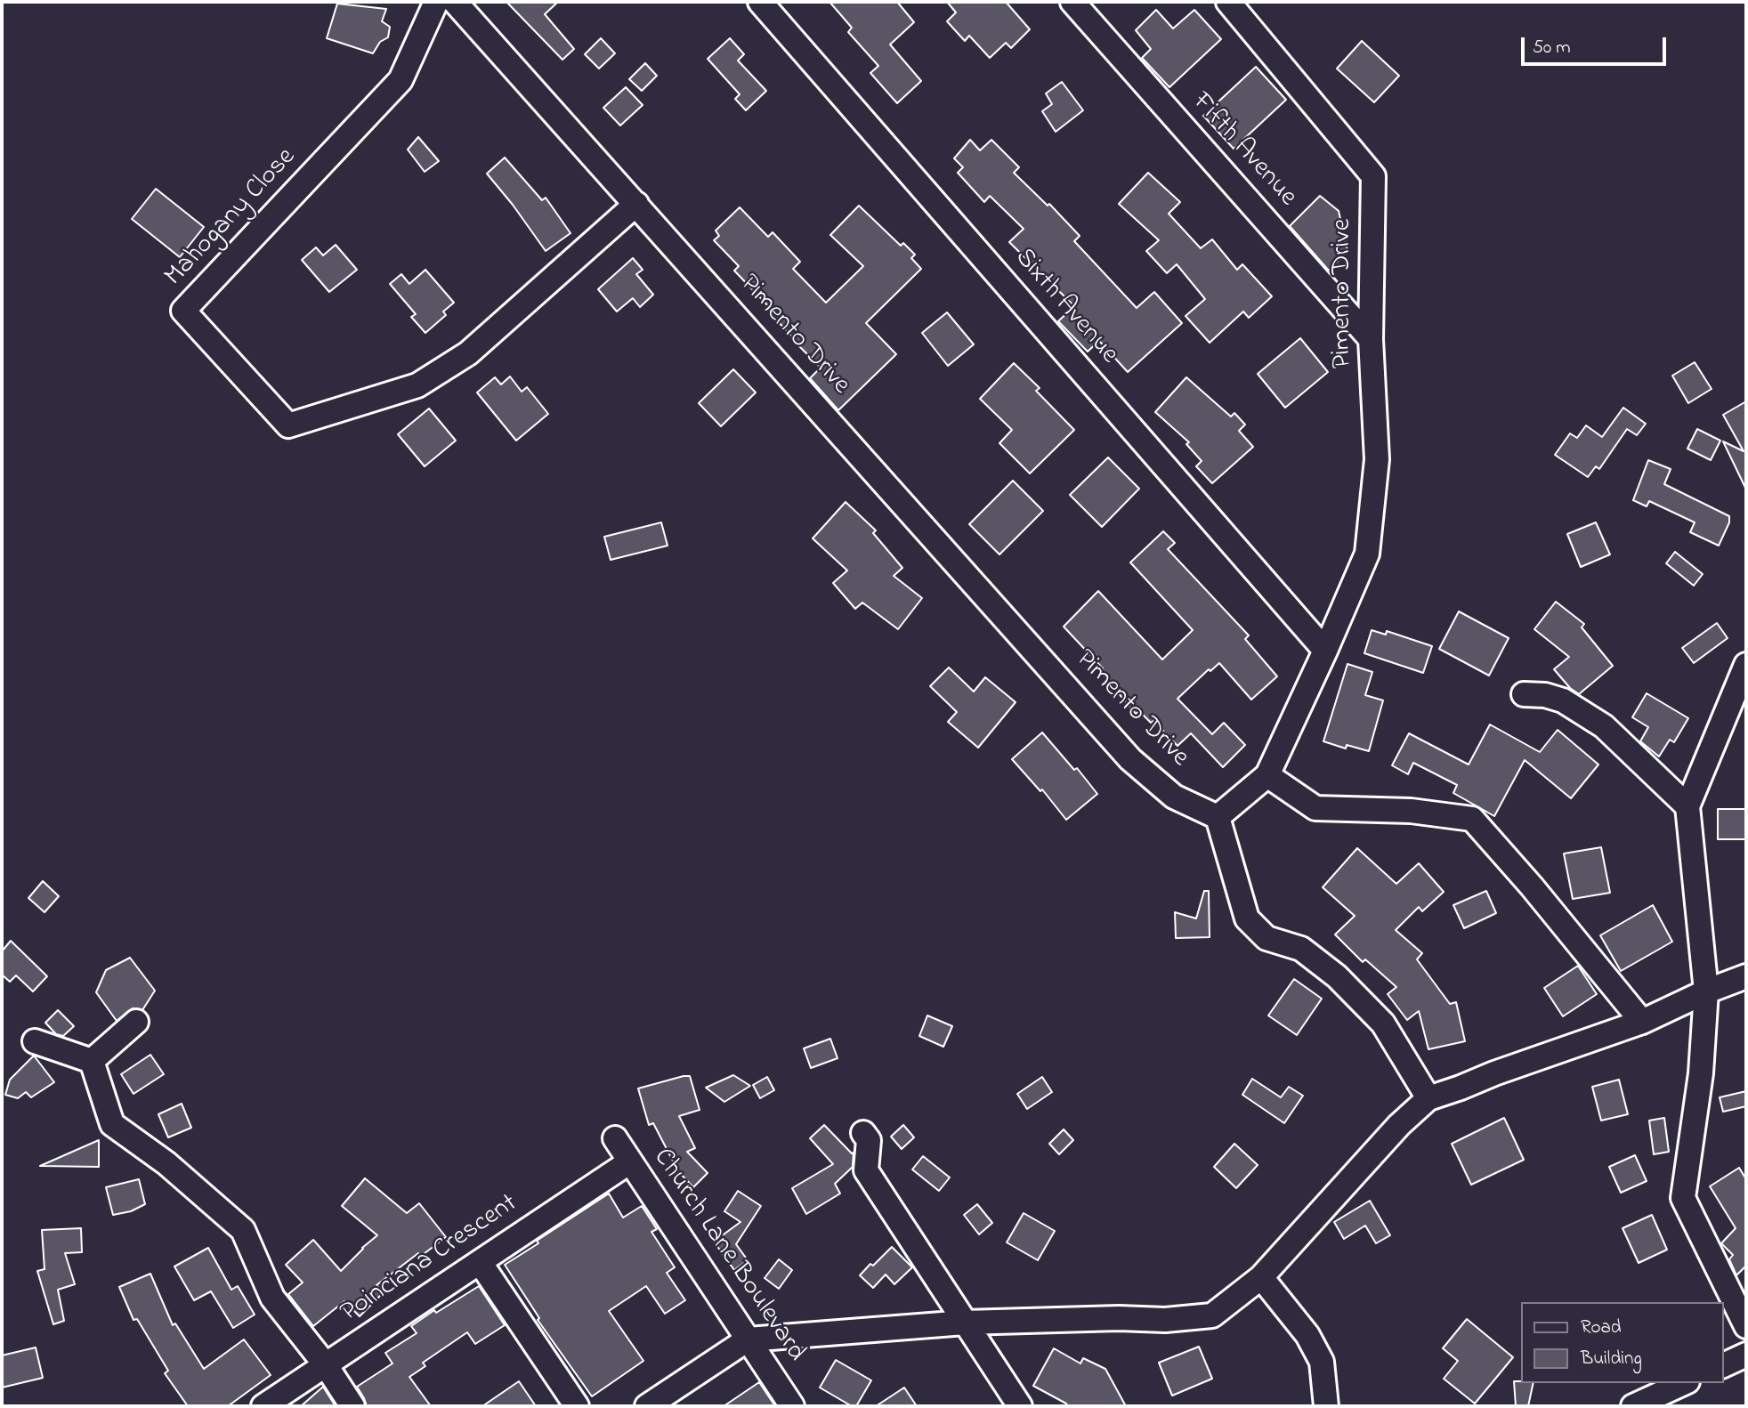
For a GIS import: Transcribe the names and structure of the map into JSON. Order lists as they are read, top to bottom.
{
  "streets": {
    "street": [
      "Fifth Avenue",
      "Mahogany Close",
      "Pimento Drive",
      "Sixth Avenue",
      "Church Lane Boulevard",
      "Poinciana Crescent"
    ]
  },
  "crossings": [
    ["Fifth Avenue", "Pimento Drive"],
    ["Mahogany Close", "Pimento Drive"],
    ["Pimento Drive", "Sixth Avenue"],
    ["Church Lane Boulevard", "Poinciana Crescent"]
  ],
  "legend": ["Road", "Building"],
  "scale_bar": "50 m"
}
